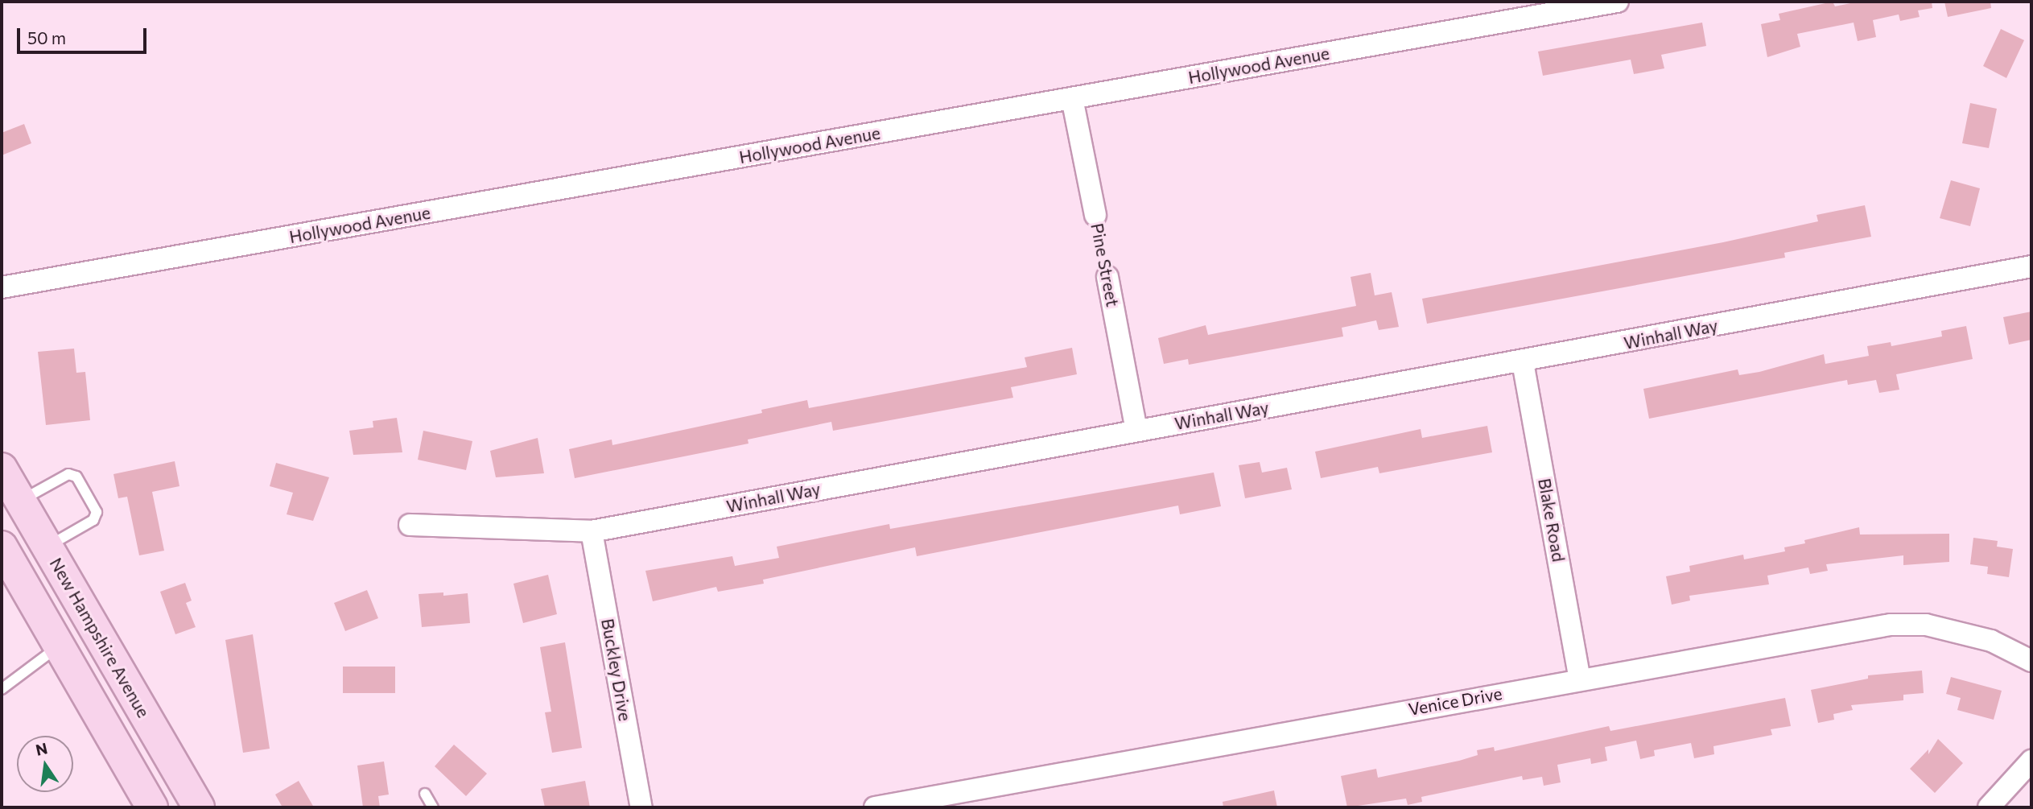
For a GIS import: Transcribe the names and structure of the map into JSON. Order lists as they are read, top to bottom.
{
  "streets": {
    "main road": ["New Hampshire Avenue"],
    "street": [
      "Hollywood Avenue",
      "Pine Street",
      "Winhall Way",
      "Blake Road",
      "Buckley Drive",
      "Venice Drive"
    ]
  },
  "crossings": [
    ["Hollywood Avenue", "Pine Street"],
    ["Pine Street", "Winhall Way"],
    ["Winhall Way", "Blake Road"],
    ["Winhall Way", "Buckley Drive"],
    ["Blake Road", "Venice Drive"]
  ],
  "scale_bar": "50 m",
  "north": "top"
}
